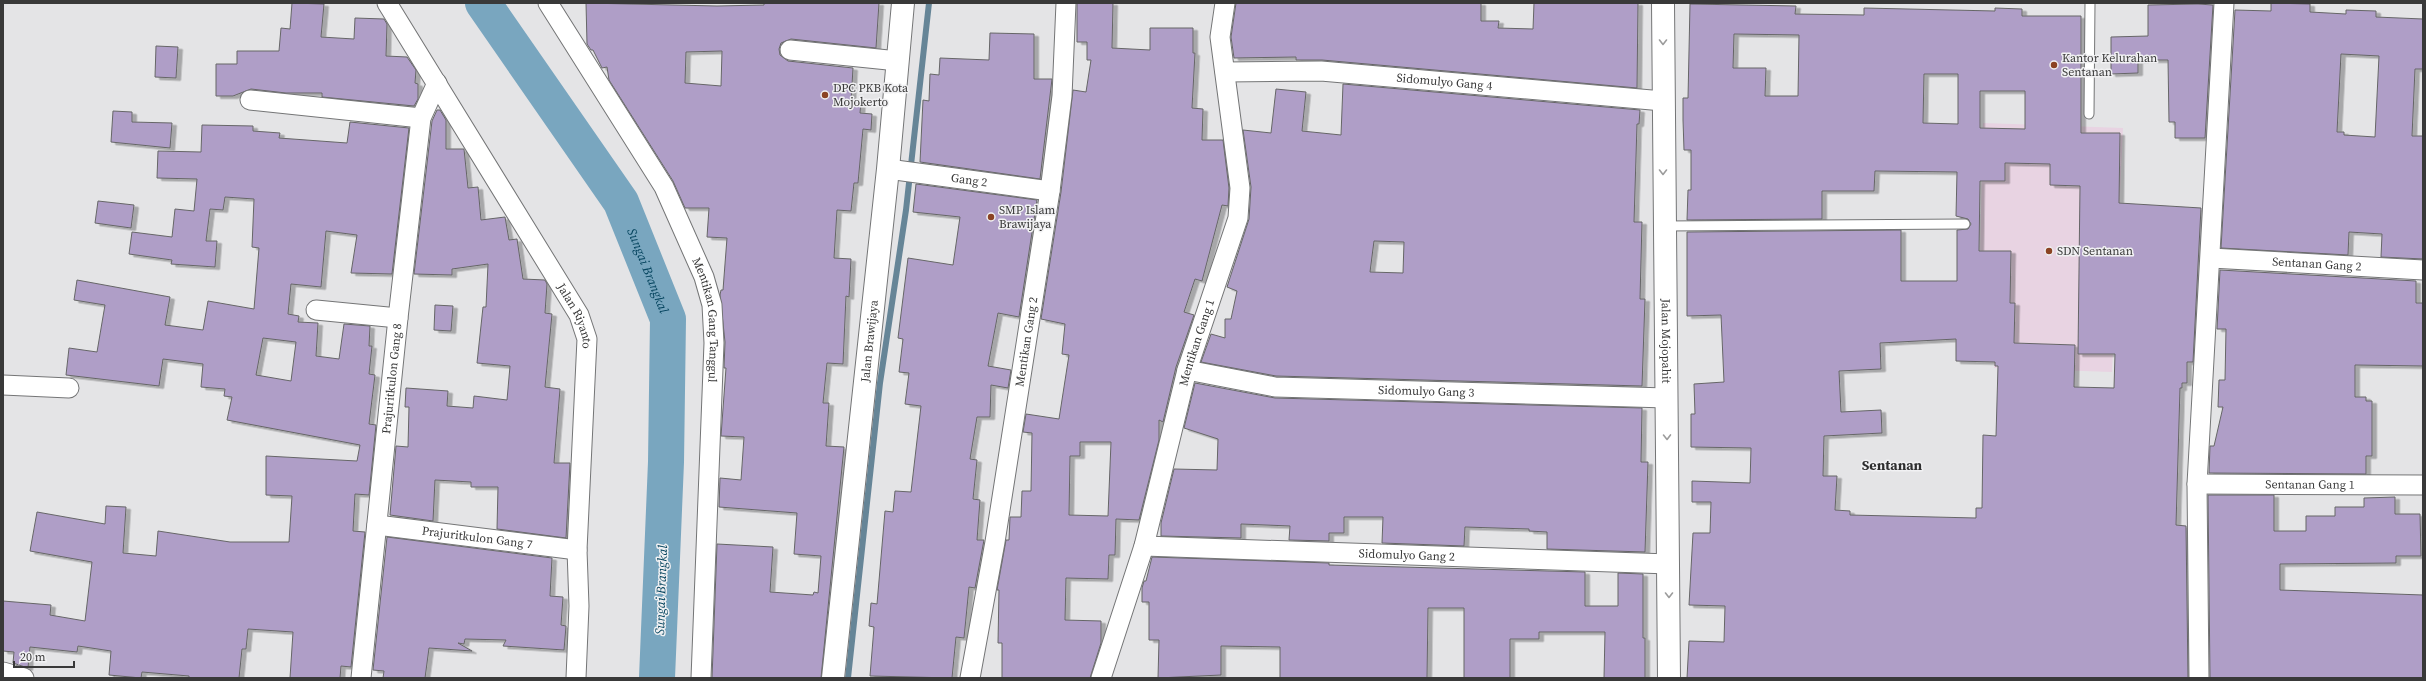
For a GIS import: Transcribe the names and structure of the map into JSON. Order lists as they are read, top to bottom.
{
  "streets": {
    "main road": ["Jalan Brawijaya", "Jalan Mojopahit"],
    "street": [
      "Sidomulyo Gang 4",
      "Gang 2",
      "Sentanan Gang 2",
      "Jalan Riyanto",
      "Mentikan Gang Tanggul",
      "Mentikan Gang 2",
      "Mentikan Gang 1",
      "Prajuritkulon Gang 8",
      "Sidomulyo Gang 3",
      "Sentanan Gang 1",
      "Prajuritkulon Gang 7",
      "Sidomulyo Gang 2"
    ]
  },
  "crossings": [
    ["Sidomulyo Gang 4", "Jalan Mojopahit"],
    ["Sidomulyo Gang 4", "Mentikan Gang 1"],
    ["Gang 2", "Jalan Brawijaya"],
    ["Gang 2", "Mentikan Gang 2"],
    ["Jalan Riyanto", "Prajuritkulon Gang 8"],
    ["Jalan Riyanto", "Prajuritkulon Gang 7"],
    ["Jalan Mojopahit", "Sidomulyo Gang 3"],
    ["Jalan Mojopahit", "Sidomulyo Gang 2"],
    ["Mentikan Gang 1", "Sidomulyo Gang 3"],
    ["Mentikan Gang 1", "Sidomulyo Gang 2"],
    ["Prajuritkulon Gang 8", "Prajuritkulon Gang 7"]
  ],
  "one_way": ["Jalan Mojopahit"],
  "districts": ["Sentanan"],
  "water": ["Sungai Brangkal"],
  "places": [
    "Kantor Kelurahan Sentanan",
    "DPC PKB Kota Mojokerto",
    "SMP Islam Brawijaya",
    "SDN Sentanan"
  ],
  "scale_bar": "20 m"
}
